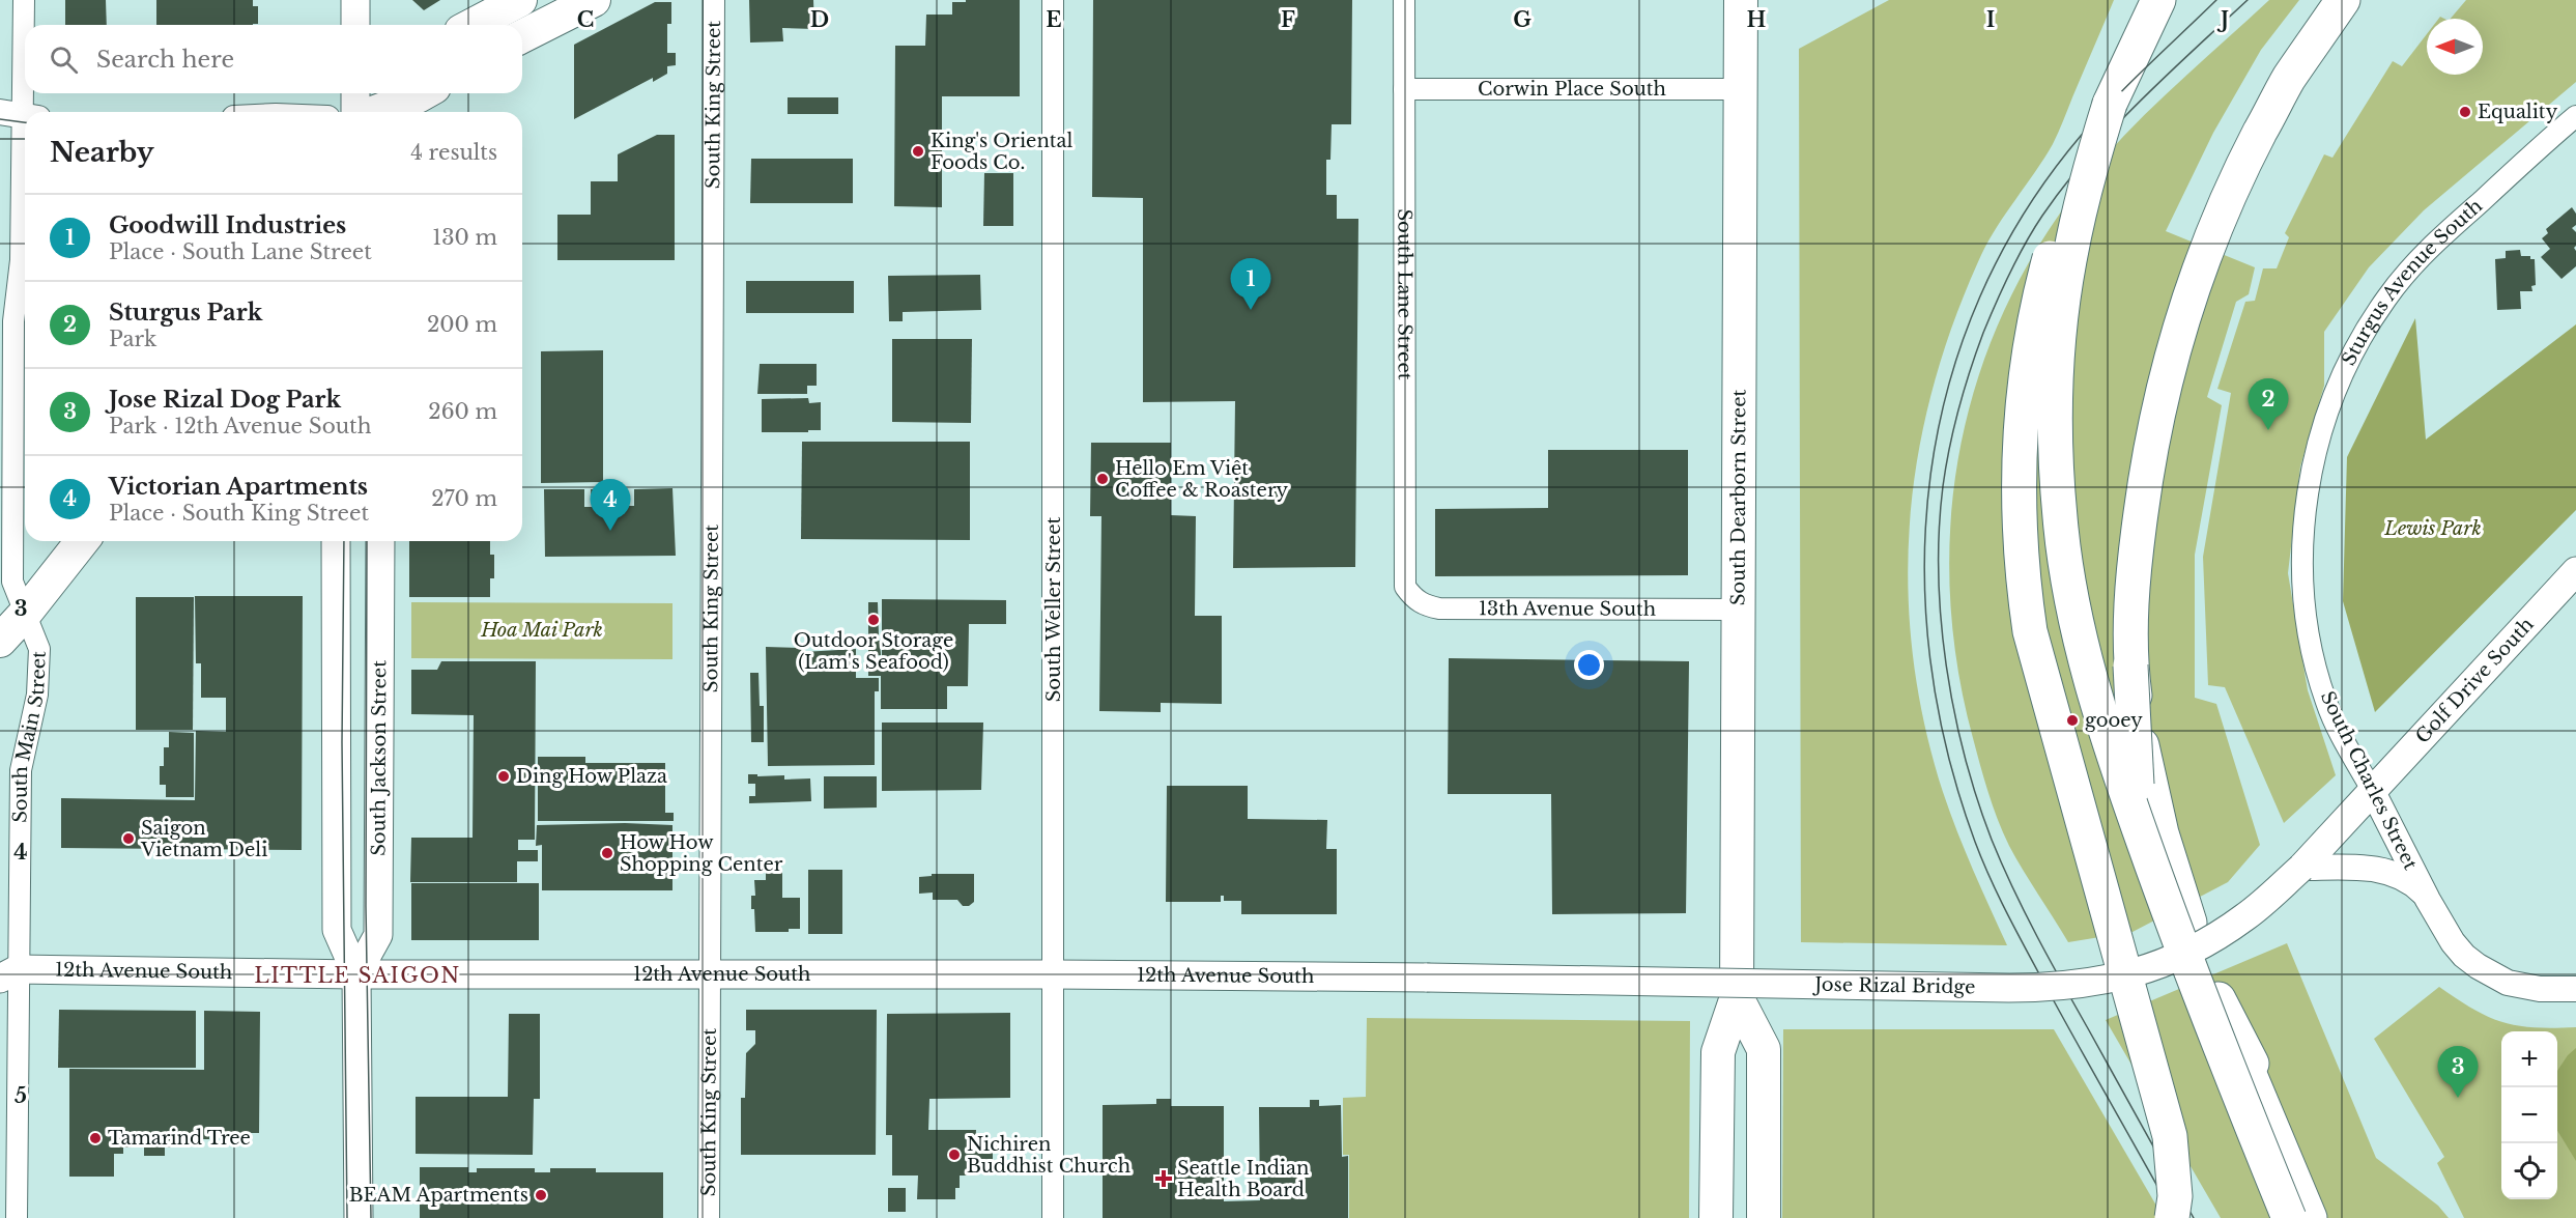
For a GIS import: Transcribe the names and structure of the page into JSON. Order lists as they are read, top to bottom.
{
  "streets": {
    "main road": [
      "South Dearborn Street",
      "Golf Drive South",
      "South Jackson Street",
      "12th Avenue South",
      "Jose Rizal Bridge"
    ],
    "street": [
      "Corwin Place South",
      "South King Street",
      "Sturgus Avenue South",
      "South Lane Street",
      "13th Avenue South",
      "South Weller Street",
      "South Main Street",
      "South Charles Street"
    ]
  },
  "crossings": [
    ["Corwin Place South", "South Lane Street"],
    ["Corwin Place South", "South Dearborn Street"],
    ["South King Street", "12th Avenue South"],
    ["Sturgus Avenue South", "South Charles Street"],
    ["South Lane Street", "13th Avenue South"],
    ["South Dearborn Street", "13th Avenue South"],
    ["South Weller Street", "12th Avenue South"],
    ["Golf Drive South", "South Charles Street"],
    ["South Main Street", "12th Avenue South"],
    ["South Jackson Street", "12th Avenue South"],
    ["12th Avenue South", "Jose Rizal Bridge"]
  ],
  "districts": ["LITTLE SAIGON"],
  "parks": ["Lewis Park", "Hoa Mai Park"],
  "places": {
    "other": [
      "Equality",
      "King's Oriental Foods Co.",
      "Hello Em Việt Coffee & Roastery",
      "Outdoor Storage (Lam's Seafood)",
      "gooey",
      "Ding How Plaza",
      "Saigon Vietnam Deli",
      "How How Shopping Center",
      "Tamarind Tree",
      "Nichiren Buddhist Church",
      "BEAM Apartments"
    ],
    "health": ["Seattle Indian Health Board"]
  },
  "north": "left",
  "page": {
    "search": "Search here",
    "heading": ["Nearby", "4 results"],
    "list": [
      {
        "mark": "1",
        "name": "Goodwill Industries",
        "note": "Place · South Lane Street",
        "value": "130 m"
      },
      {
        "mark": "2",
        "name": "Sturgus Park",
        "note": "Park",
        "value": "200 m"
      },
      {
        "mark": "3",
        "name": "Jose Rizal Dog Park",
        "note": "Park · 12th Avenue South",
        "value": "260 m"
      },
      {
        "mark": "4",
        "name": "Victorian Apartments",
        "note": "Place · South King Street",
        "value": "270 m"
      }
    ],
    "pins": [
      "1",
      "2",
      "4",
      "3"
    ],
    "map_buttons": ["+", "−"]
  },
  "grid": {
    "columns": [
      "C",
      "D",
      "E",
      "F",
      "G",
      "H",
      "I",
      "J"
    ],
    "rows": ["3", "4", "5"]
  }
}
